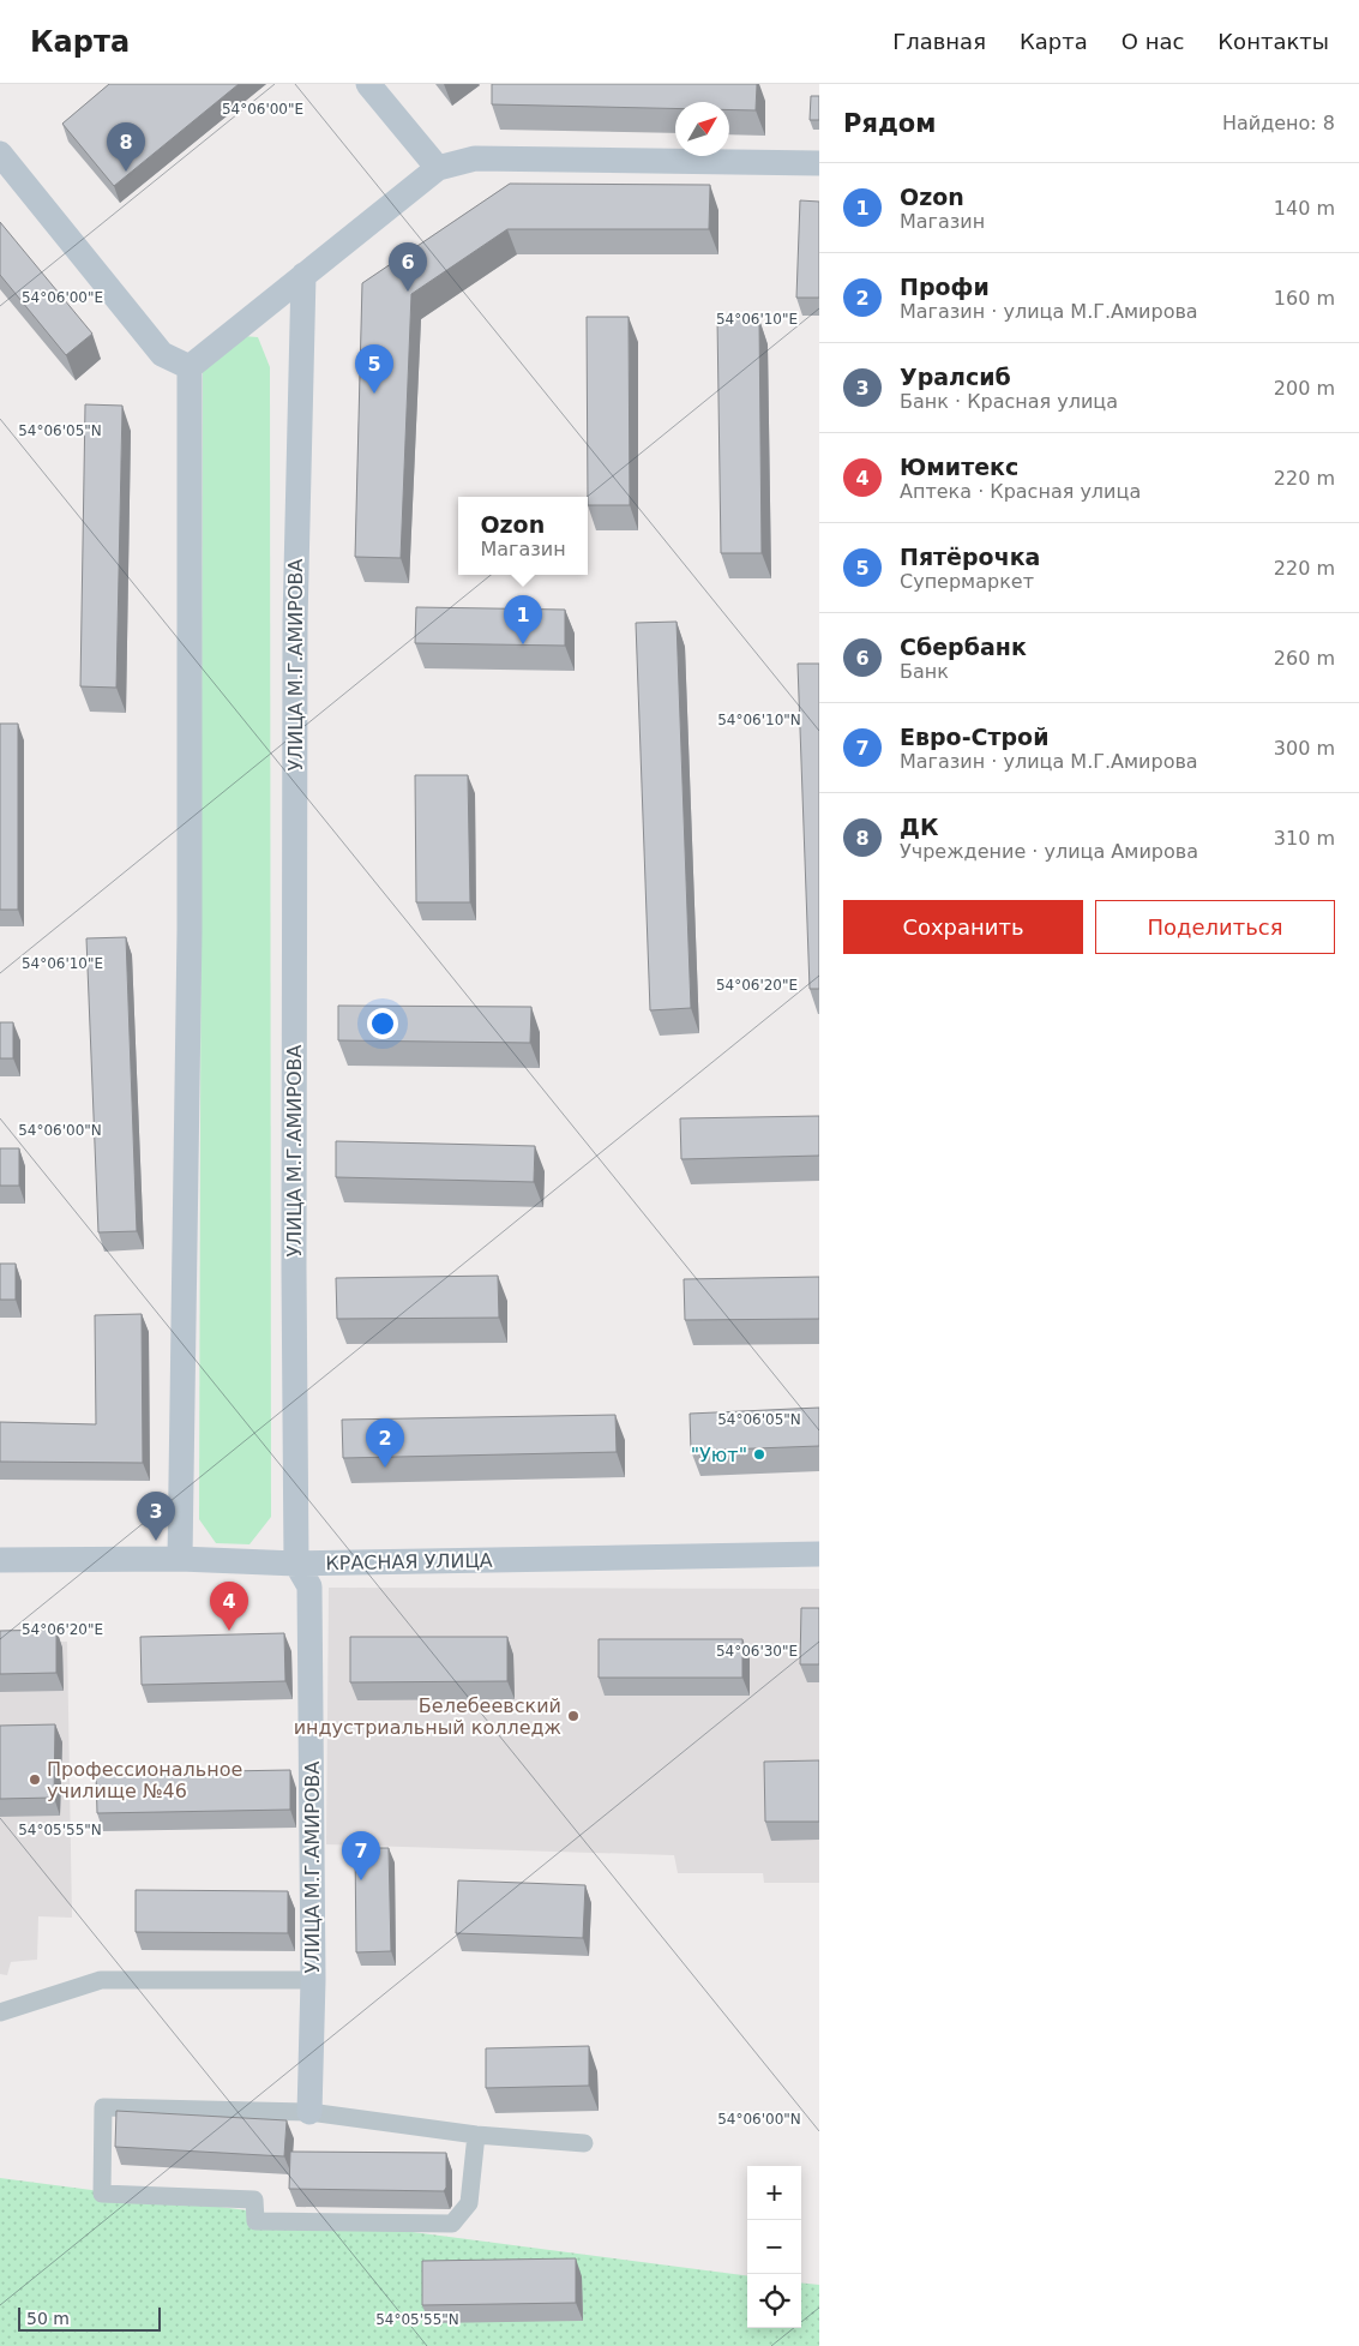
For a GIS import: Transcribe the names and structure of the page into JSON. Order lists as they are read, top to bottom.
{
  "streets": {
    "street": ["УЛИЦА М.Г.АМИРОВА", "КРАСНАЯ УЛИЦА"]
  },
  "crossings": [
    ["УЛИЦА М.Г.АМИРОВА", "КРАСНАЯ УЛИЦА"]
  ],
  "places": ["\"Уют\"", "Белебеевский индустриальный колледж", "Профессиональное училище №46"],
  "scale_bar": "50 m",
  "north": "top right",
  "page": {
    "header": "Карта",
    "nav": [
      "Главная",
      "Карта",
      "О нас",
      "Контакты"
    ],
    "heading": ["Рядом", "Найдено: 8"],
    "pins": [
      "8",
      "6",
      "5",
      "1",
      "2",
      "3",
      "4",
      "7"
    ],
    "list": [
      {
        "mark": "1",
        "name": "Ozon",
        "note": "Магазин",
        "value": "140 m"
      },
      {
        "mark": "2",
        "name": "Профи",
        "note": "Магазин · улица М.Г.Амирова",
        "value": "160 m"
      },
      {
        "mark": "3",
        "name": "Уралсиб",
        "note": "Банк · Красная улица",
        "value": "200 m"
      },
      {
        "mark": "4",
        "name": "Юмитекс",
        "note": "Аптека · Красная улица",
        "value": "220 m"
      },
      {
        "mark": "5",
        "name": "Пятёрочка",
        "note": "Супермаркет",
        "value": "220 m"
      },
      {
        "mark": "6",
        "name": "Сбербанк",
        "note": "Банк",
        "value": "260 m"
      },
      {
        "mark": "7",
        "name": "Евро-Строй",
        "note": "Магазин · улица М.Г.Амирова",
        "value": "300 m"
      },
      {
        "mark": "8",
        "name": "ДК",
        "note": "Учреждение · улица Амирова",
        "value": "310 m"
      }
    ],
    "popup": ["Ozon", "Магазин"],
    "buttons": ["Сохранить", "Поделиться"],
    "map_buttons": ["+", "−"],
    "scale": "50 m"
  },
  "coordinates": [
    "54°06'00\"E",
    "54°06'10\"E",
    "54°06'05\"N",
    "54°06'10\"N",
    "54°06'20\"E",
    "54°06'00\"N",
    "54°06'30\"E",
    "54°05'55\"N"
  ]
}
